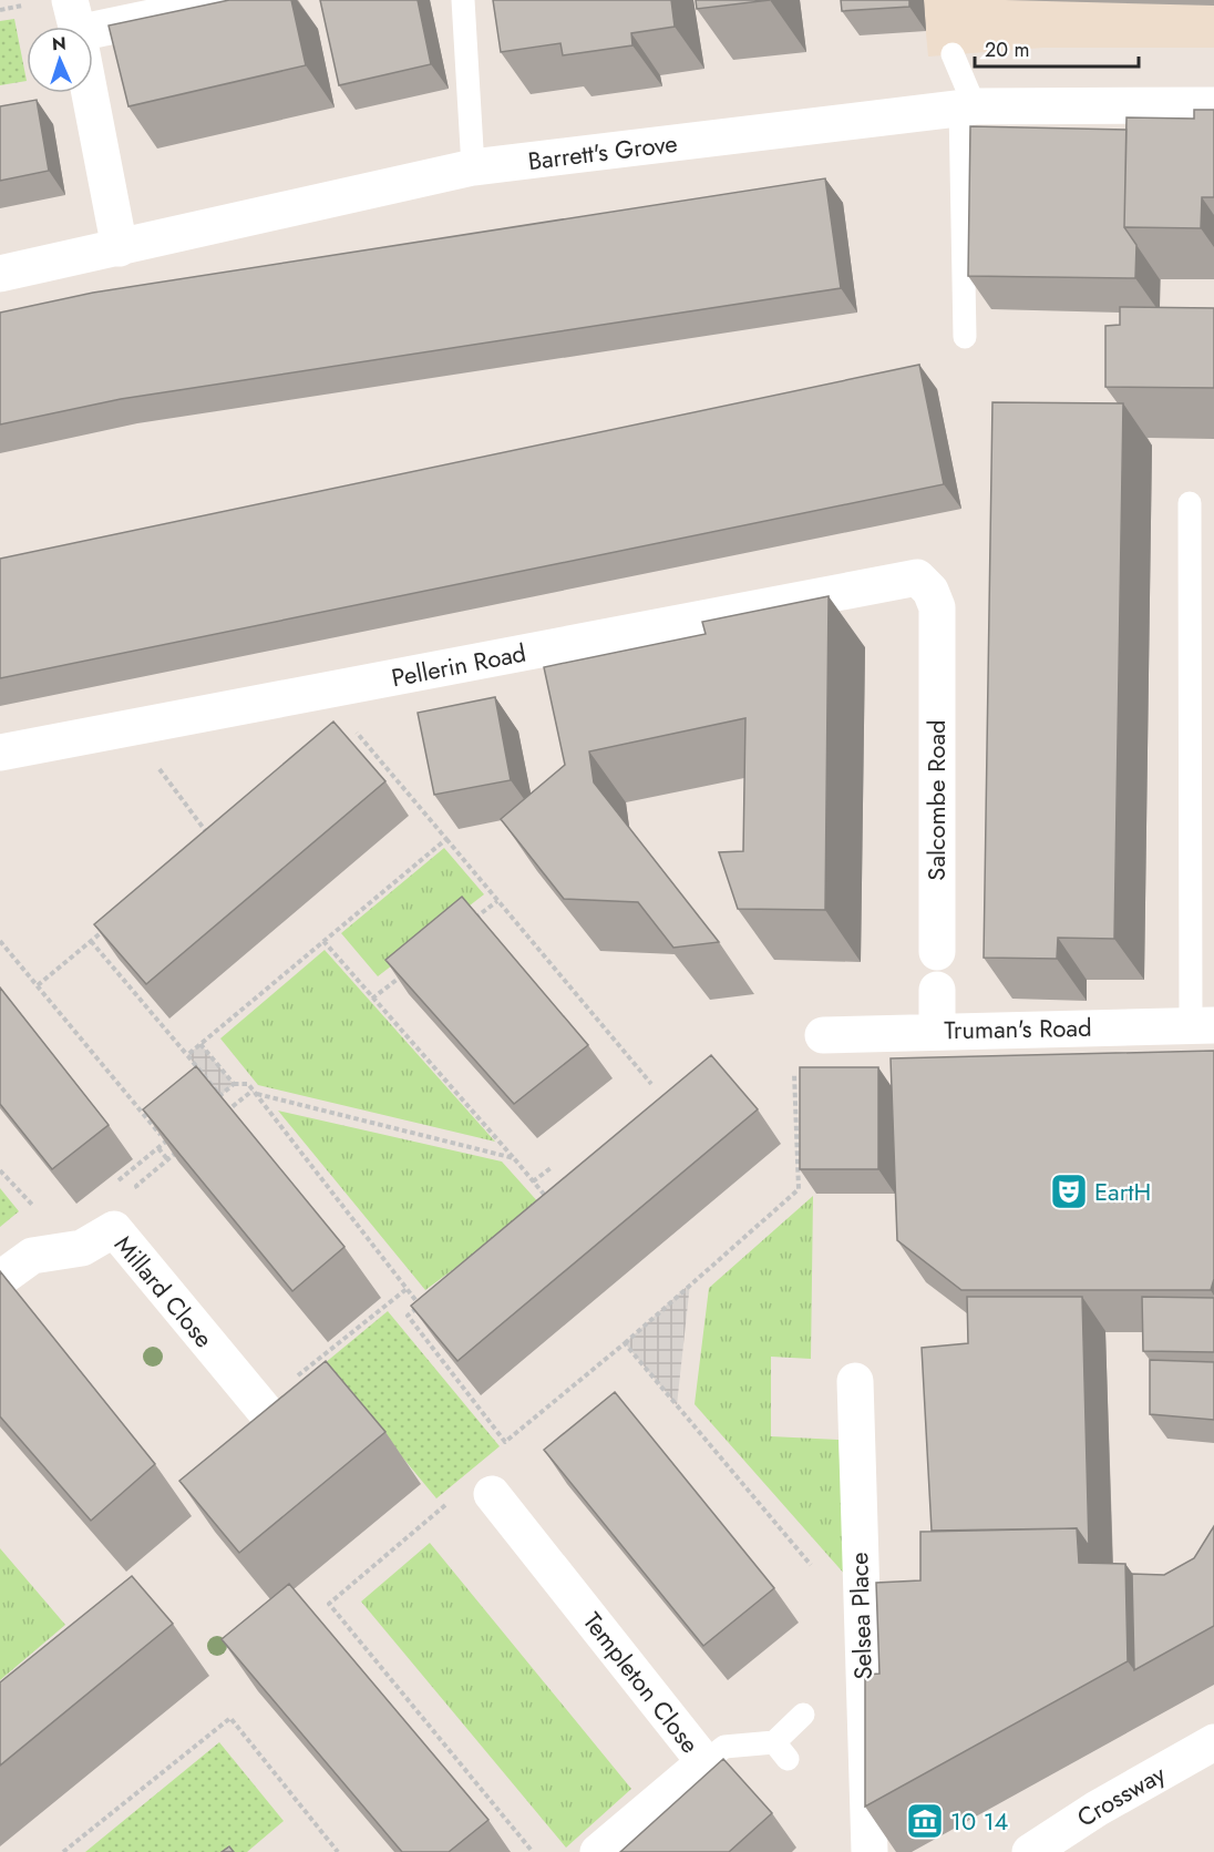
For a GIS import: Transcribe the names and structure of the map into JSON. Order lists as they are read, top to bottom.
{
  "streets": {
    "street": [
      "Barrett's Grove",
      "Pellerin Road",
      "Salcombe Road",
      "Truman's Road",
      "Millard Close",
      "Selsea Place",
      "Templeton Close",
      "Crossway"
    ]
  },
  "crossings": [
    ["Pellerin Road", "Salcombe Road"],
    ["Salcombe Road", "Truman's Road"]
  ],
  "places": {
    "theatre": ["EartH"],
    "museum": ["10 14"]
  },
  "scale_bar": "20 m",
  "north": "top"
}
